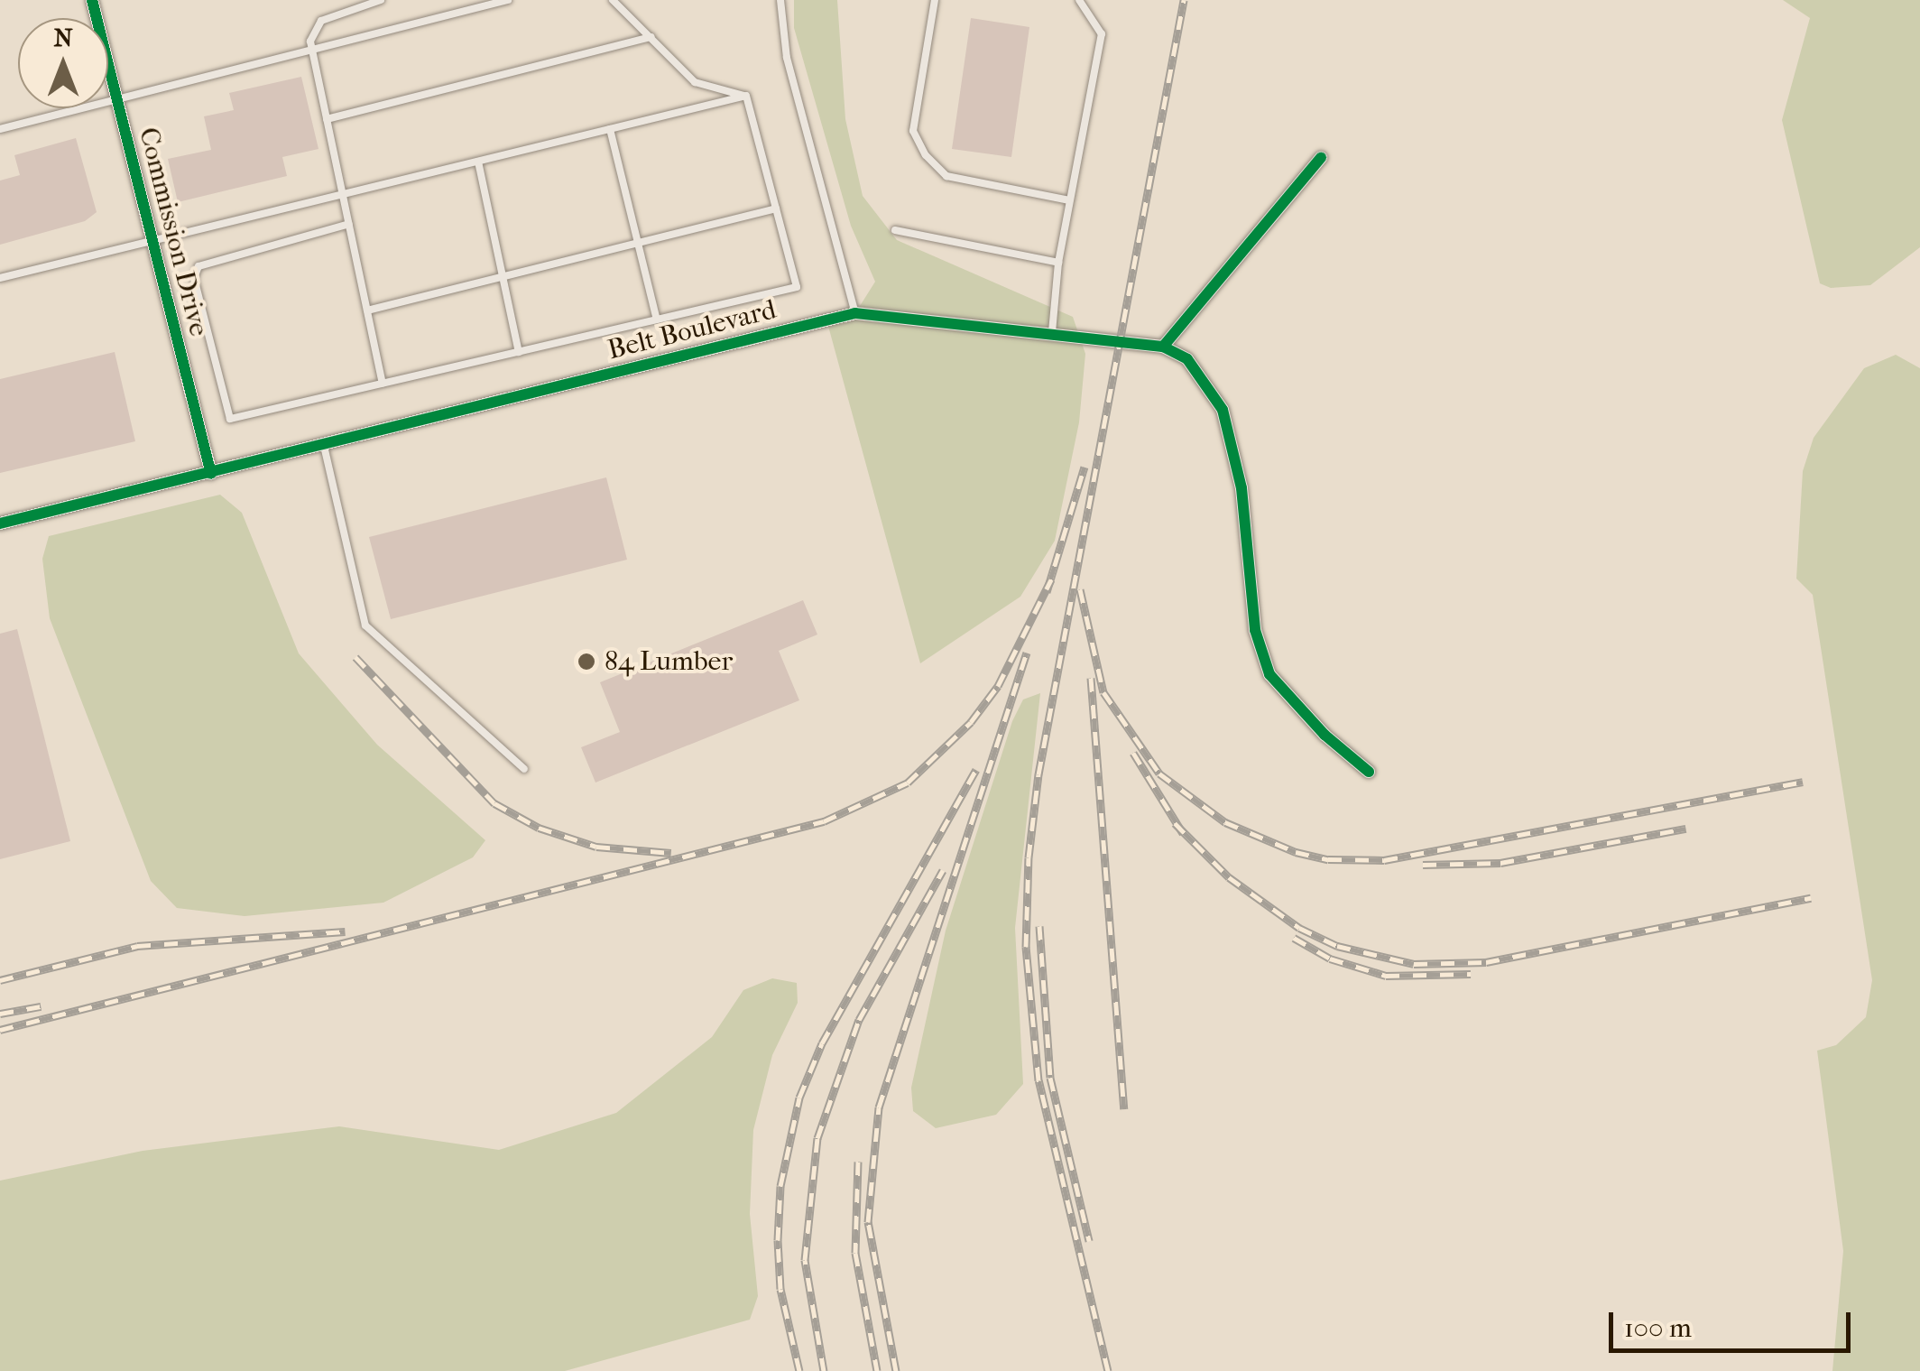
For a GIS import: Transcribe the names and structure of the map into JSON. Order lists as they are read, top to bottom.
{
  "streets": {
    "street": ["Commission Drive", "Belt Boulevard"]
  },
  "crossings": [
    ["Commission Drive", "Belt Boulevard"]
  ],
  "places": ["84 Lumber"],
  "scale_bar": "100 m",
  "north": "top"
}
